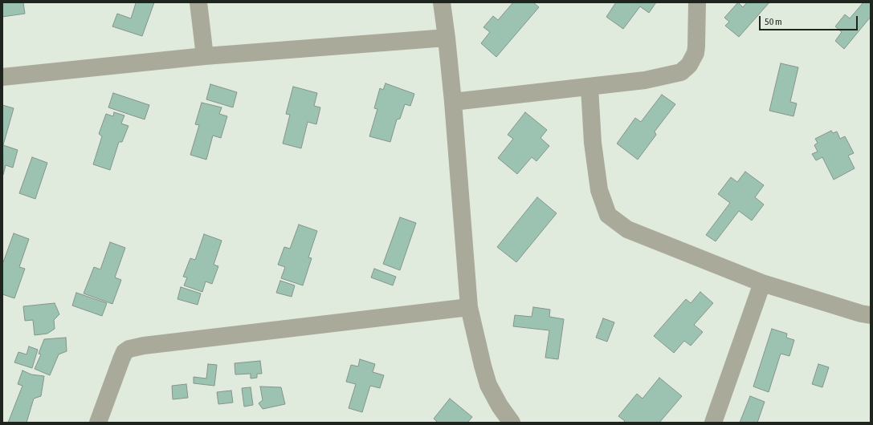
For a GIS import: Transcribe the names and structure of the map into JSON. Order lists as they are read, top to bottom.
{
  "scale_bar": "50 m"
}
